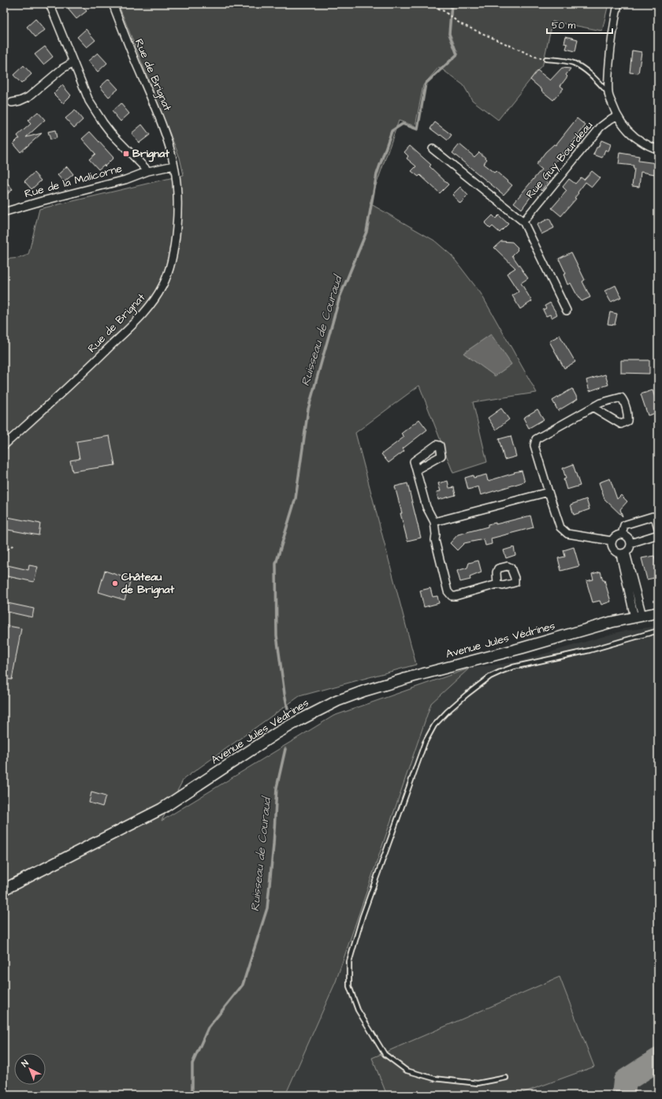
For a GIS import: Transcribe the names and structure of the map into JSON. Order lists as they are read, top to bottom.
{
  "streets": {
    "main road": ["Avenue Jules Védrines"],
    "street": ["Rue de Brignat", "Rue Guy Bourdeau", "Rue de la Malicorne"]
  },
  "crossings": [
    ["Rue de Brignat", "Rue de la Malicorne"]
  ],
  "water": ["Ruisseau de Couraud"],
  "places": {
    "transit": ["Brignat"],
    "other": ["Château de Brignat"]
  },
  "scale_bar": "50 m",
  "north": "top left"
}
